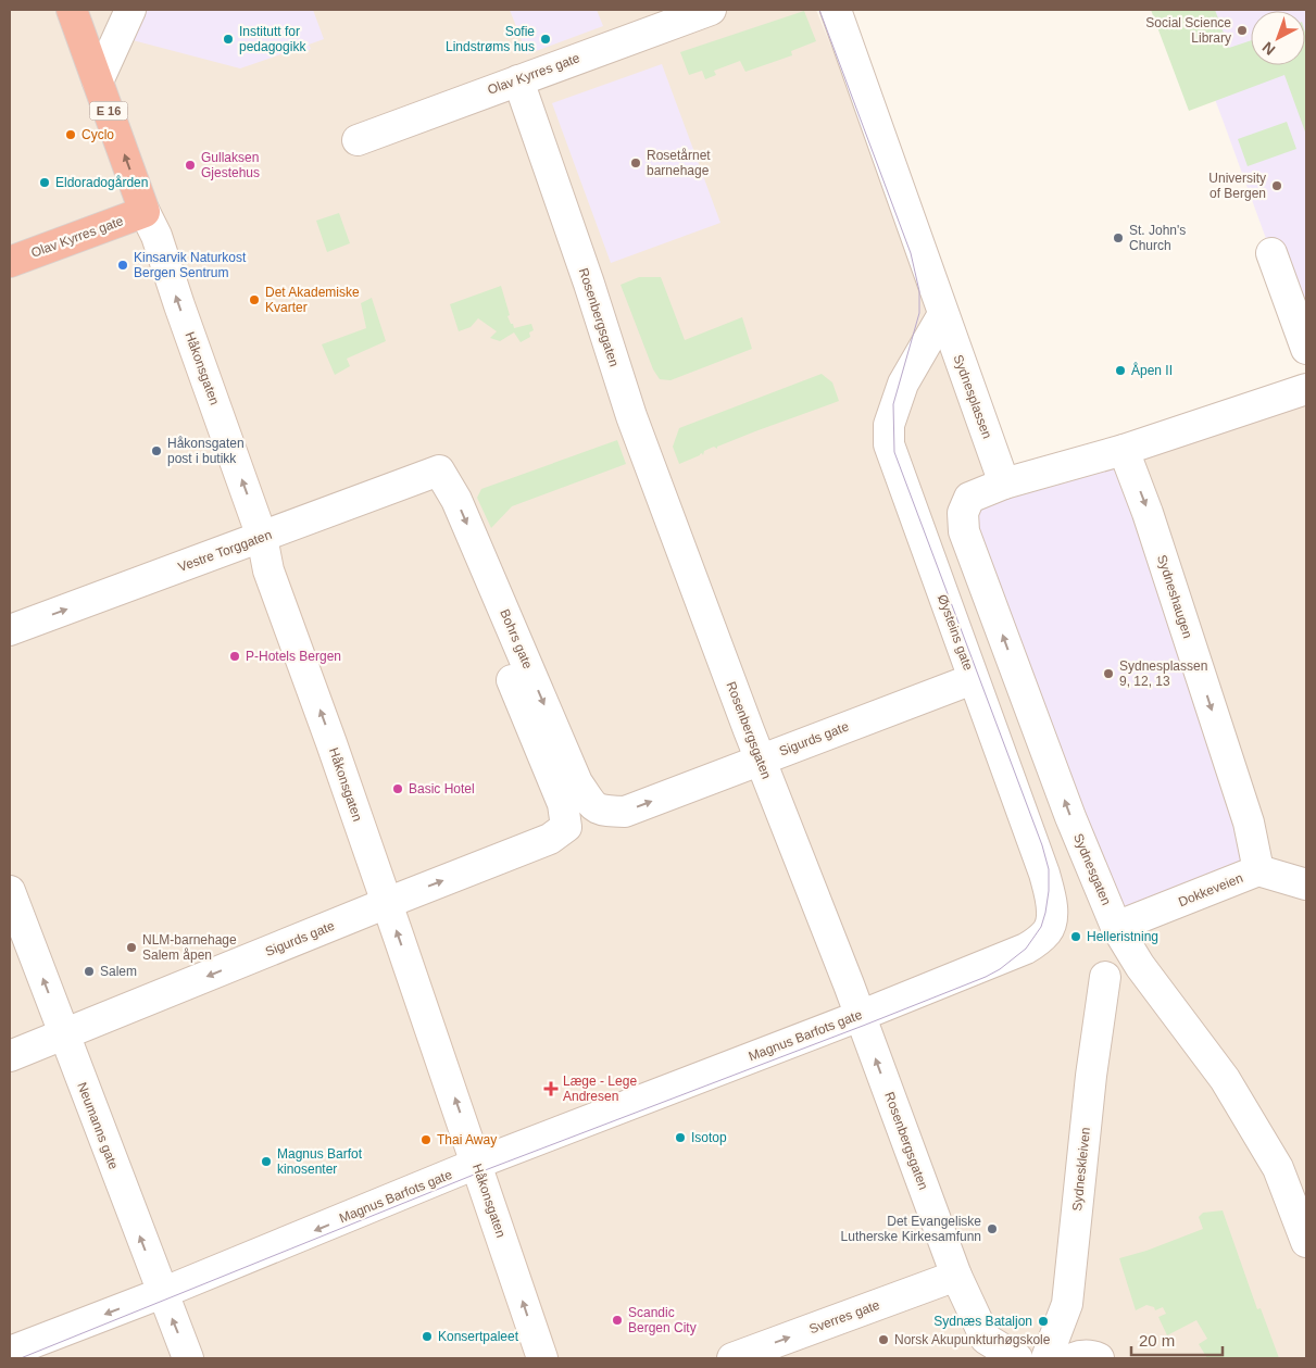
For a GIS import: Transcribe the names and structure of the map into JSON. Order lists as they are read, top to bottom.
{
  "streets": {
    "highway": ["Olav Kyrres gate", "E 16"],
    "street": [
      "Rosenbergsgaten",
      "Håkonsgaten",
      "Sydnesplassen",
      "Vestre Torggaten",
      "Sydneshaugen",
      "Øysteins gate",
      "Bohrs gate",
      "Sigurds gate",
      "Sydnesgaten",
      "Dokkeveien",
      "Magnus Barfots gate",
      "Neumanns gate",
      "Sydneskleiven",
      "Sverres gate"
    ]
  },
  "crossings": [
    ["Olav Kyrres gate", "E 16"],
    ["Olav Kyrres gate", "Rosenbergsgaten"],
    ["Olav Kyrres gate", "Håkonsgaten"],
    ["E 16", "Håkonsgaten"],
    ["Rosenbergsgaten", "Sigurds gate"],
    ["Rosenbergsgaten", "Magnus Barfots gate"],
    ["Rosenbergsgaten", "Sverres gate"],
    ["Håkonsgaten", "Vestre Torggaten"],
    ["Håkonsgaten", "Sigurds gate"],
    ["Håkonsgaten", "Magnus Barfots gate"],
    ["Sydnesplassen", "Øysteins gate"],
    ["Sydnesplassen", "Sydnesgaten"],
    ["Vestre Torggaten", "Bohrs gate"],
    ["Sydneshaugen", "Dokkeveien"],
    ["Øysteins gate", "Sigurds gate"],
    ["Øysteins gate", "Magnus Barfots gate"],
    ["Bohrs gate", "Sigurds gate"],
    ["Sigurds gate", "Neumanns gate"],
    ["Sydnesgaten", "Dokkeveien"],
    ["Magnus Barfots gate", "Neumanns gate"]
  ],
  "one_way": [
    "Håkonsgaten",
    "Vestre Torggaten",
    "Sydneshaugen",
    "Sydnesgaten",
    "Magnus Barfots gate",
    "Neumanns gate",
    "Sverres gate"
  ],
  "places": {
    "other": [
      "Social Science Library",
      "Institutt for pedagogikk",
      "Sofie Lindstrøms hus",
      "Cyclo",
      "Rosetårnet barnehage",
      "Gullaksen Gjestehus",
      "Eldoradogården",
      "University of Bergen",
      "St. John's Church",
      "Kinsarvik Naturkost Bergen Sentrum",
      "Det Akademiske Kvarter",
      "Åpen II",
      "Håkonsgaten post i butikk",
      "P-Hotels Bergen",
      "Sydnesplassen 9, 12, 13",
      "Basic Hotel",
      "Helleristning",
      "NLM-barnehage Salem åpen",
      "Salem",
      "Isotop",
      "Thai Away",
      "Magnus Barfot kinosenter",
      "Det Evangeliske Lutherske Kirkesamfunn",
      "Scandic Bergen City",
      "Sydnæs Bataljon",
      "Konsertpaleet",
      "Norsk Akupunkturhøgskole"
    ],
    "health": ["Læge - Lege Andresen"]
  },
  "scale_bar": "20 m",
  "north": "bottom left"
}
